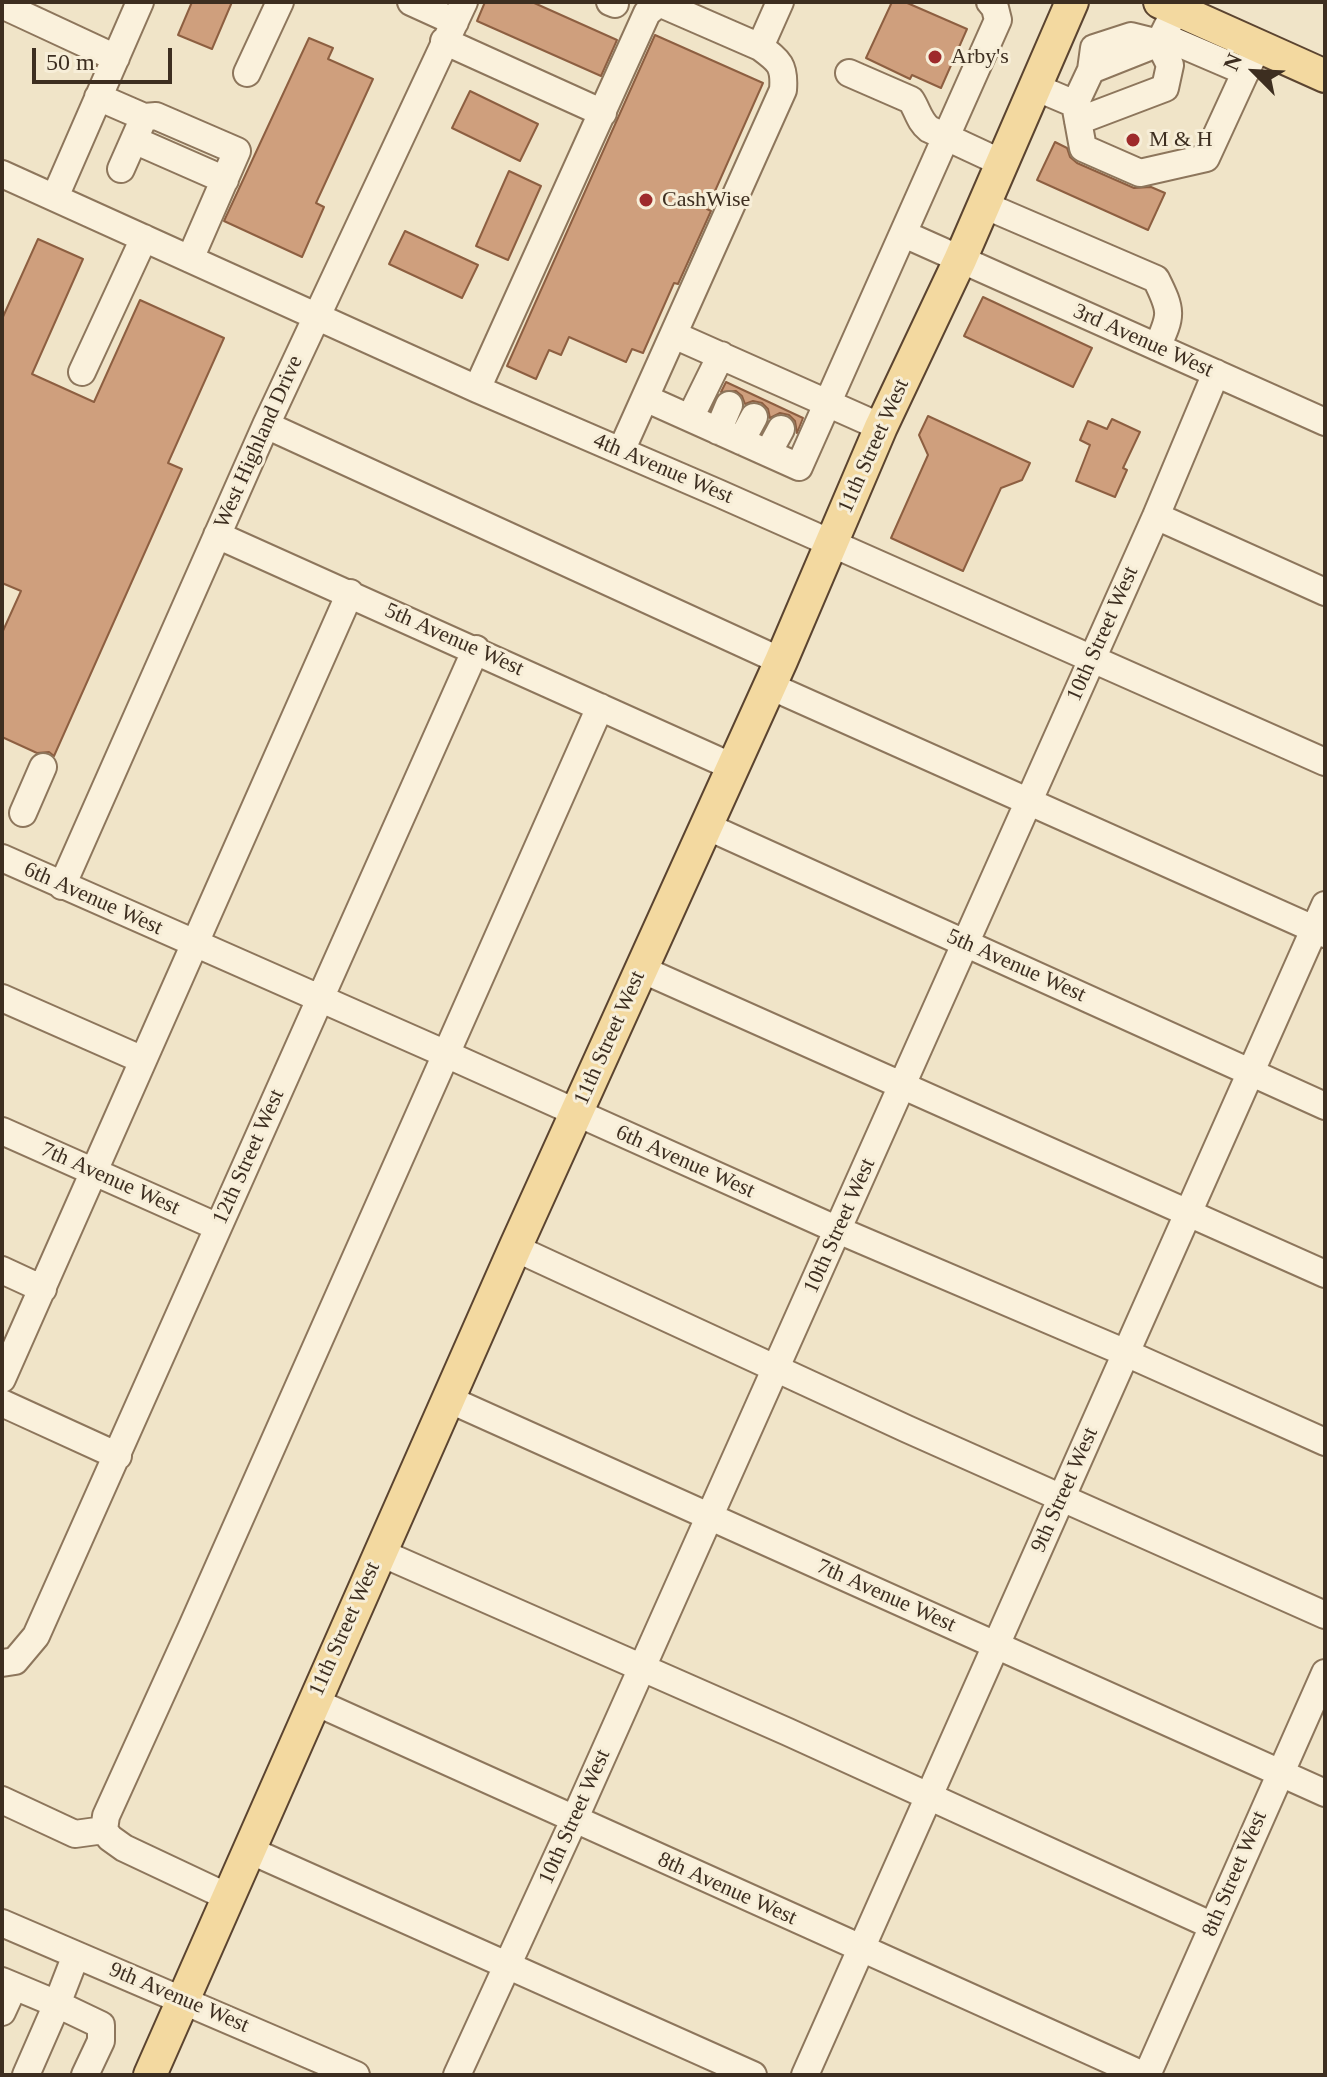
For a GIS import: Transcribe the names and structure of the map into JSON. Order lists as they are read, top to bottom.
{
  "streets": {
    "main road": ["11th Street West"],
    "street": [
      "3rd Avenue West",
      "West Highland Drive",
      "4th Avenue West",
      "10th Street West",
      "5th Avenue West",
      "6th Avenue West",
      "12th Street West",
      "7th Avenue West",
      "9th Street West",
      "8th Street West",
      "8th Avenue West",
      "9th Avenue West"
    ]
  },
  "crossings": [
    ["3rd Avenue West", "11th Street West"],
    ["3rd Avenue West", "10th Street West"],
    ["West Highland Drive", "4th Avenue West"],
    ["West Highland Drive", "5th Avenue West"],
    ["West Highland Drive", "6th Avenue West"],
    ["11th Street West", "4th Avenue West"],
    ["11th Street West", "5th Avenue West"],
    ["11th Street West", "6th Avenue West"],
    ["11th Street West", "7th Avenue West"],
    ["11th Street West", "8th Avenue West"],
    ["11th Street West", "9th Avenue West"],
    ["4th Avenue West", "10th Street West"],
    ["10th Street West", "5th Avenue West"],
    ["10th Street West", "6th Avenue West"],
    ["10th Street West", "7th Avenue West"],
    ["10th Street West", "8th Avenue West"],
    ["5th Avenue West", "12th Street West"],
    ["5th Avenue West", "9th Street West"],
    ["6th Avenue West", "12th Street West"],
    ["6th Avenue West", "9th Street West"],
    ["12th Street West", "7th Avenue West"],
    ["7th Avenue West", "9th Street West"],
    ["7th Avenue West", "8th Street West"],
    ["9th Street West", "8th Avenue West"],
    ["8th Street West", "8th Avenue West"]
  ],
  "places": ["Arby's", "M & H", "CashWise"],
  "scale_bar": "50 m",
  "north": "top left"
}
